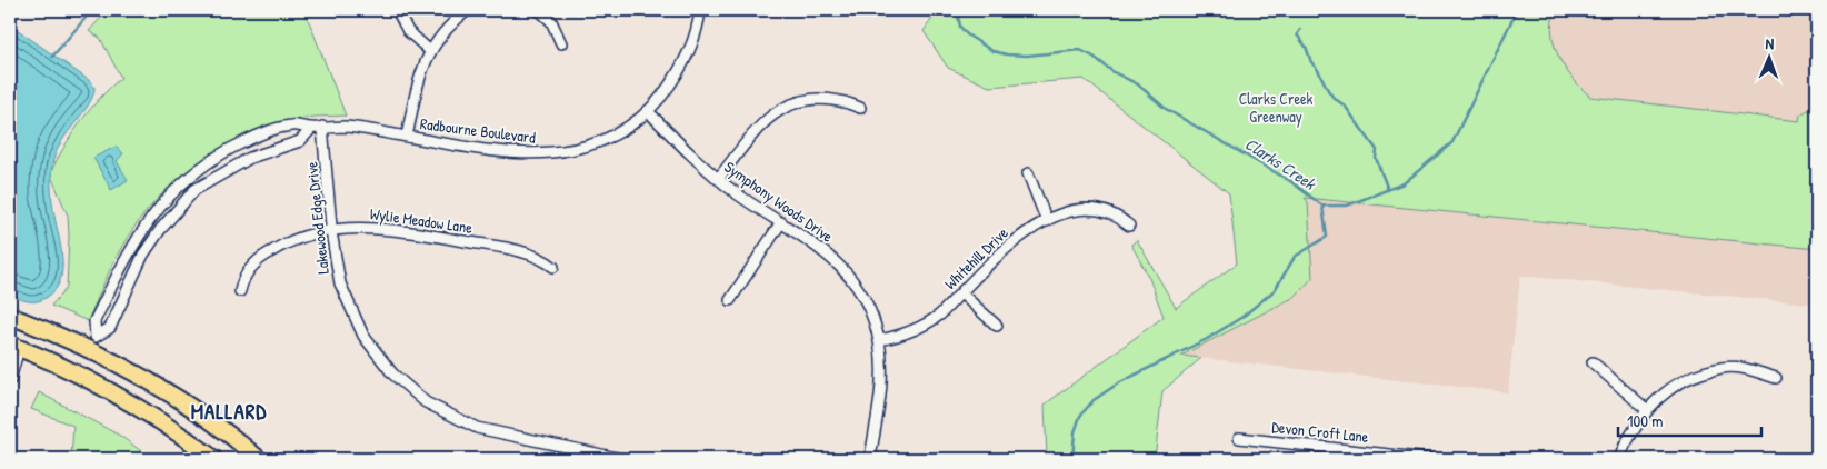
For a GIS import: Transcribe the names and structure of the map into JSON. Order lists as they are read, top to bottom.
{
  "streets": {
    "street": [
      "Radbourne Boulevard",
      "Symphony Woods Drive",
      "Lakewood Edge Drive",
      "Wylie Meadow Lane",
      "Whitehill Drive",
      "Devon Croft Lane"
    ]
  },
  "crossings": [
    ["Radbourne Boulevard", "Symphony Woods Drive"],
    ["Radbourne Boulevard", "Lakewood Edge Drive"],
    ["Symphony Woods Drive", "Whitehill Drive"],
    ["Lakewood Edge Drive", "Wylie Meadow Lane"]
  ],
  "districts": ["MALLARD"],
  "water": ["Clarks Creek"],
  "parks": ["Clarks Creek Greenway"],
  "scale_bar": "100 m",
  "north": "top"
}
